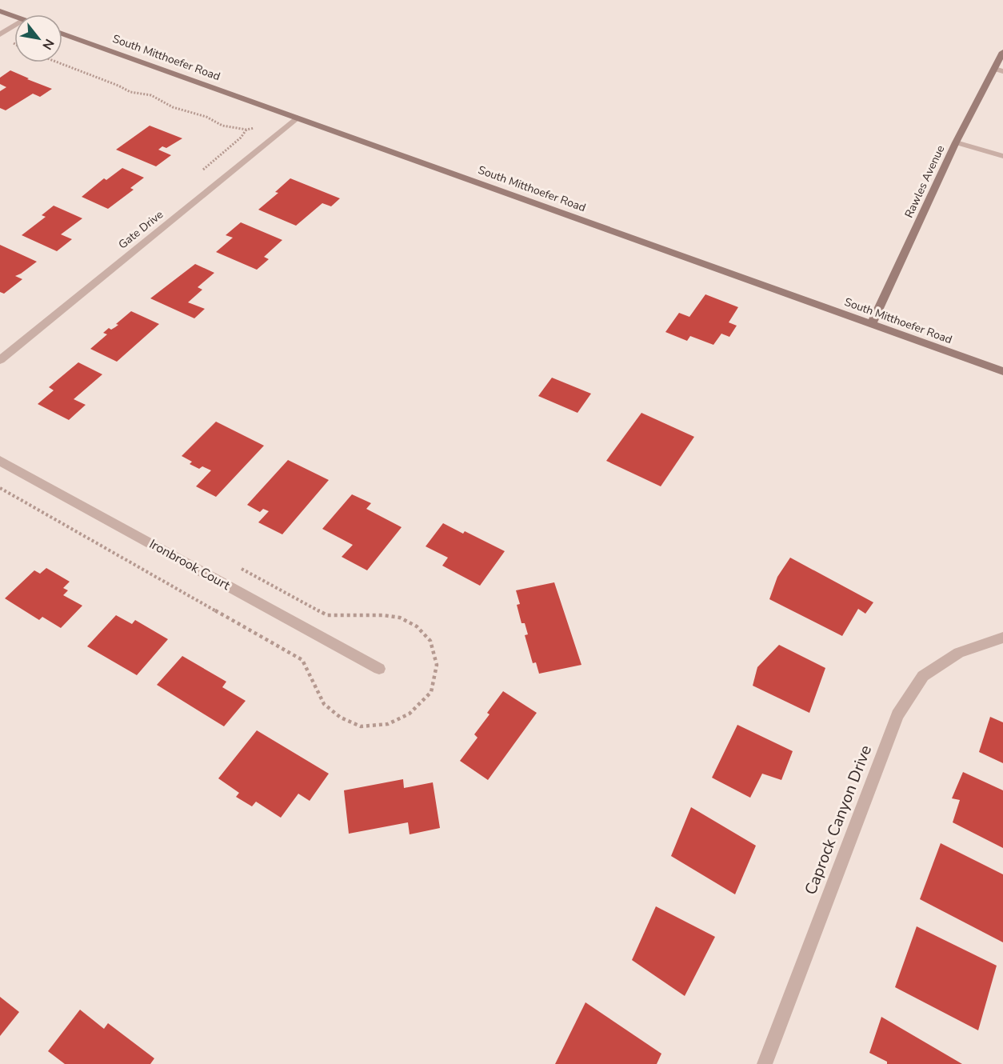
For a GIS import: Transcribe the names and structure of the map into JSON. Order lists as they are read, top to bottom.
{
  "streets": {
    "main road": ["South Mitthoefer Road", "Rawles Avenue"],
    "street": ["Gate Drive", "Ironbrook Court", "Caprock Canyon Drive"]
  },
  "crossings": [
    ["South Mitthoefer Road", "Rawles Avenue"],
    ["South Mitthoefer Road", "Gate Drive"]
  ],
  "north": "bottom right"
}
